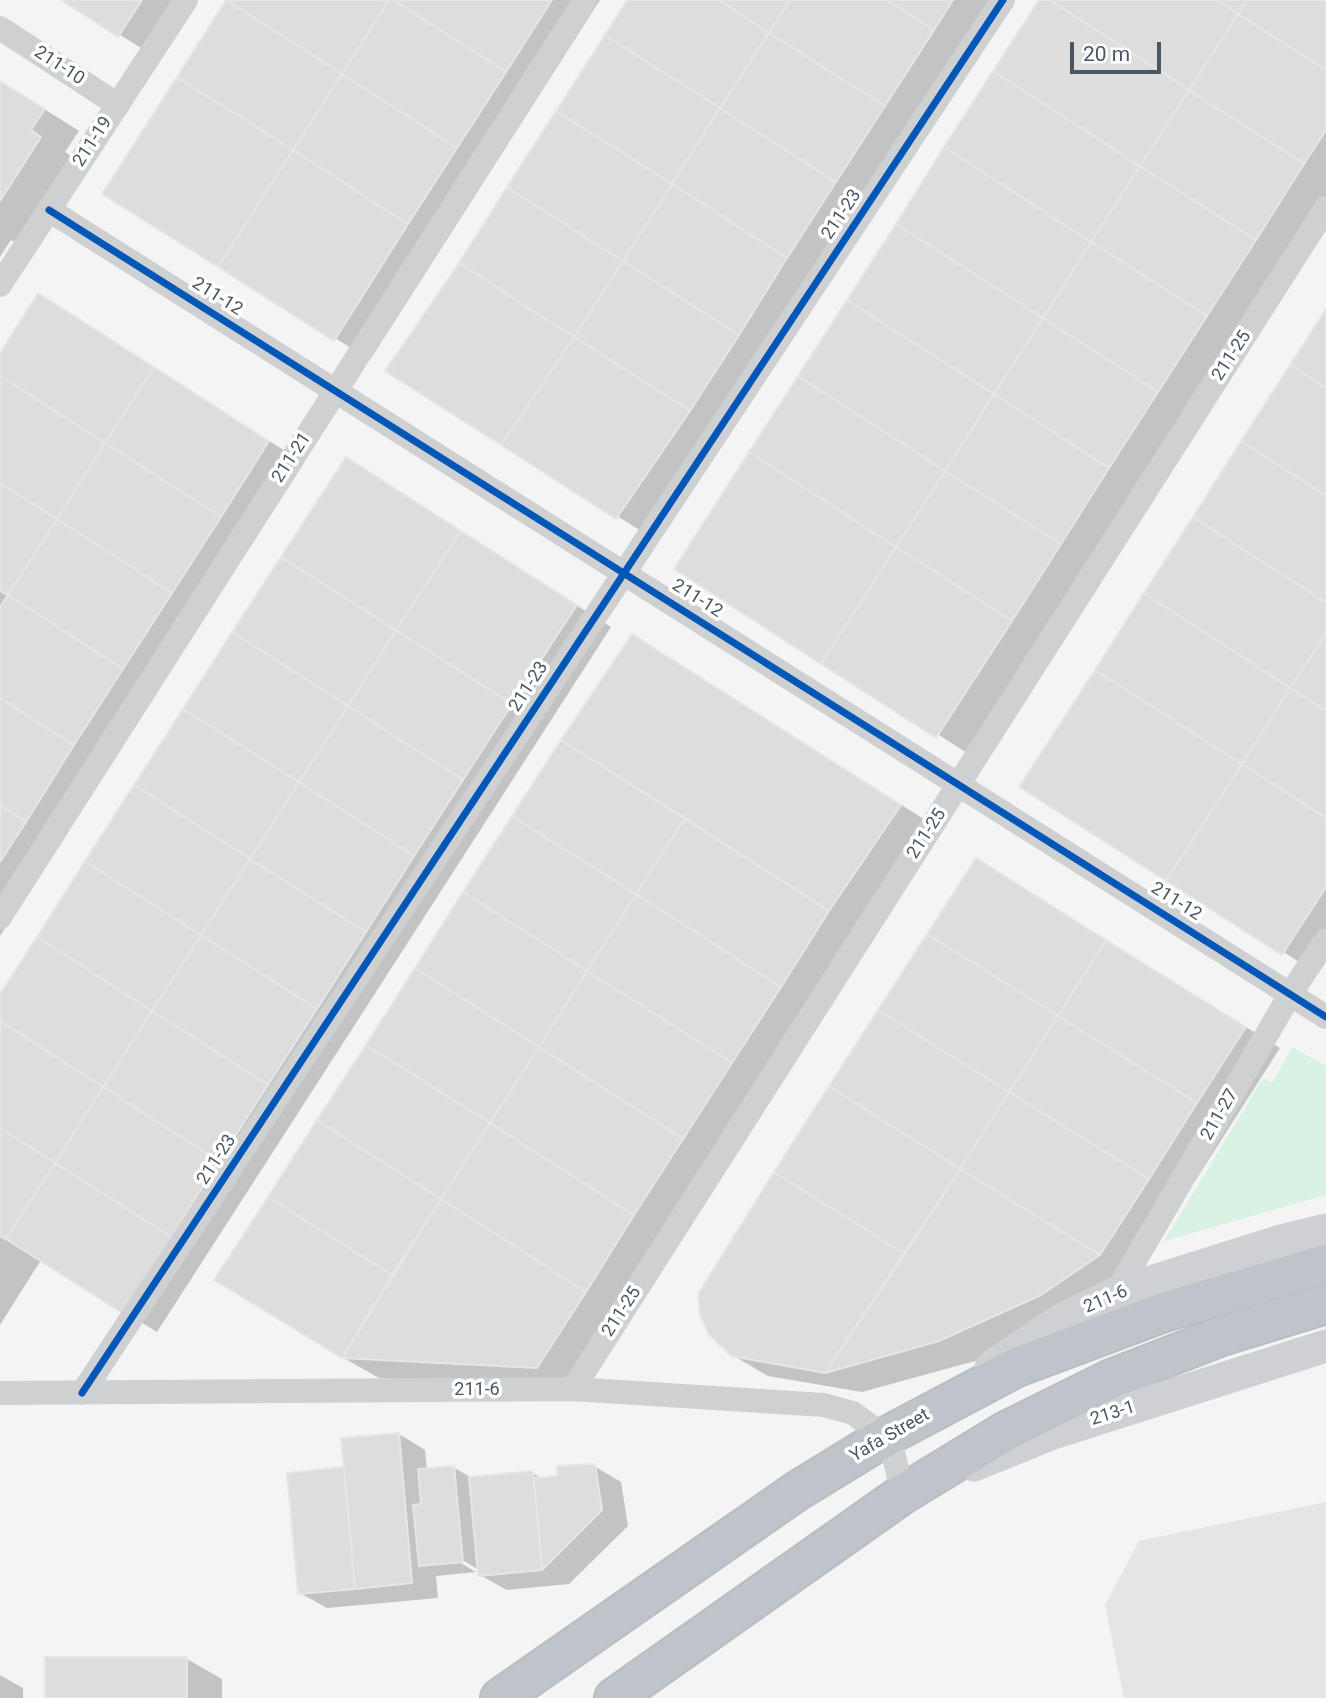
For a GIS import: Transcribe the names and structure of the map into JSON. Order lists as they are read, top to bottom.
{
  "streets": {
    "highway": ["Yafa Street"],
    "main road": ["211-6", "213-1"],
    "street": [
      "211-10",
      "211-19",
      "211-23",
      "211-12",
      "211-25",
      "211-21",
      "211-27"
    ]
  },
  "crossings": [
    ["211-10", "211-19"],
    ["211-19", "211-12"],
    ["211-23", "211-12"],
    ["211-23", "211-6"],
    ["211-12", "211-25"],
    ["211-12", "211-21"],
    ["211-12", "211-27"],
    ["211-25", "211-6"],
    ["211-27", "211-6"],
    ["211-6", "Yafa Street"]
  ],
  "scale_bar": "20 m"
}
